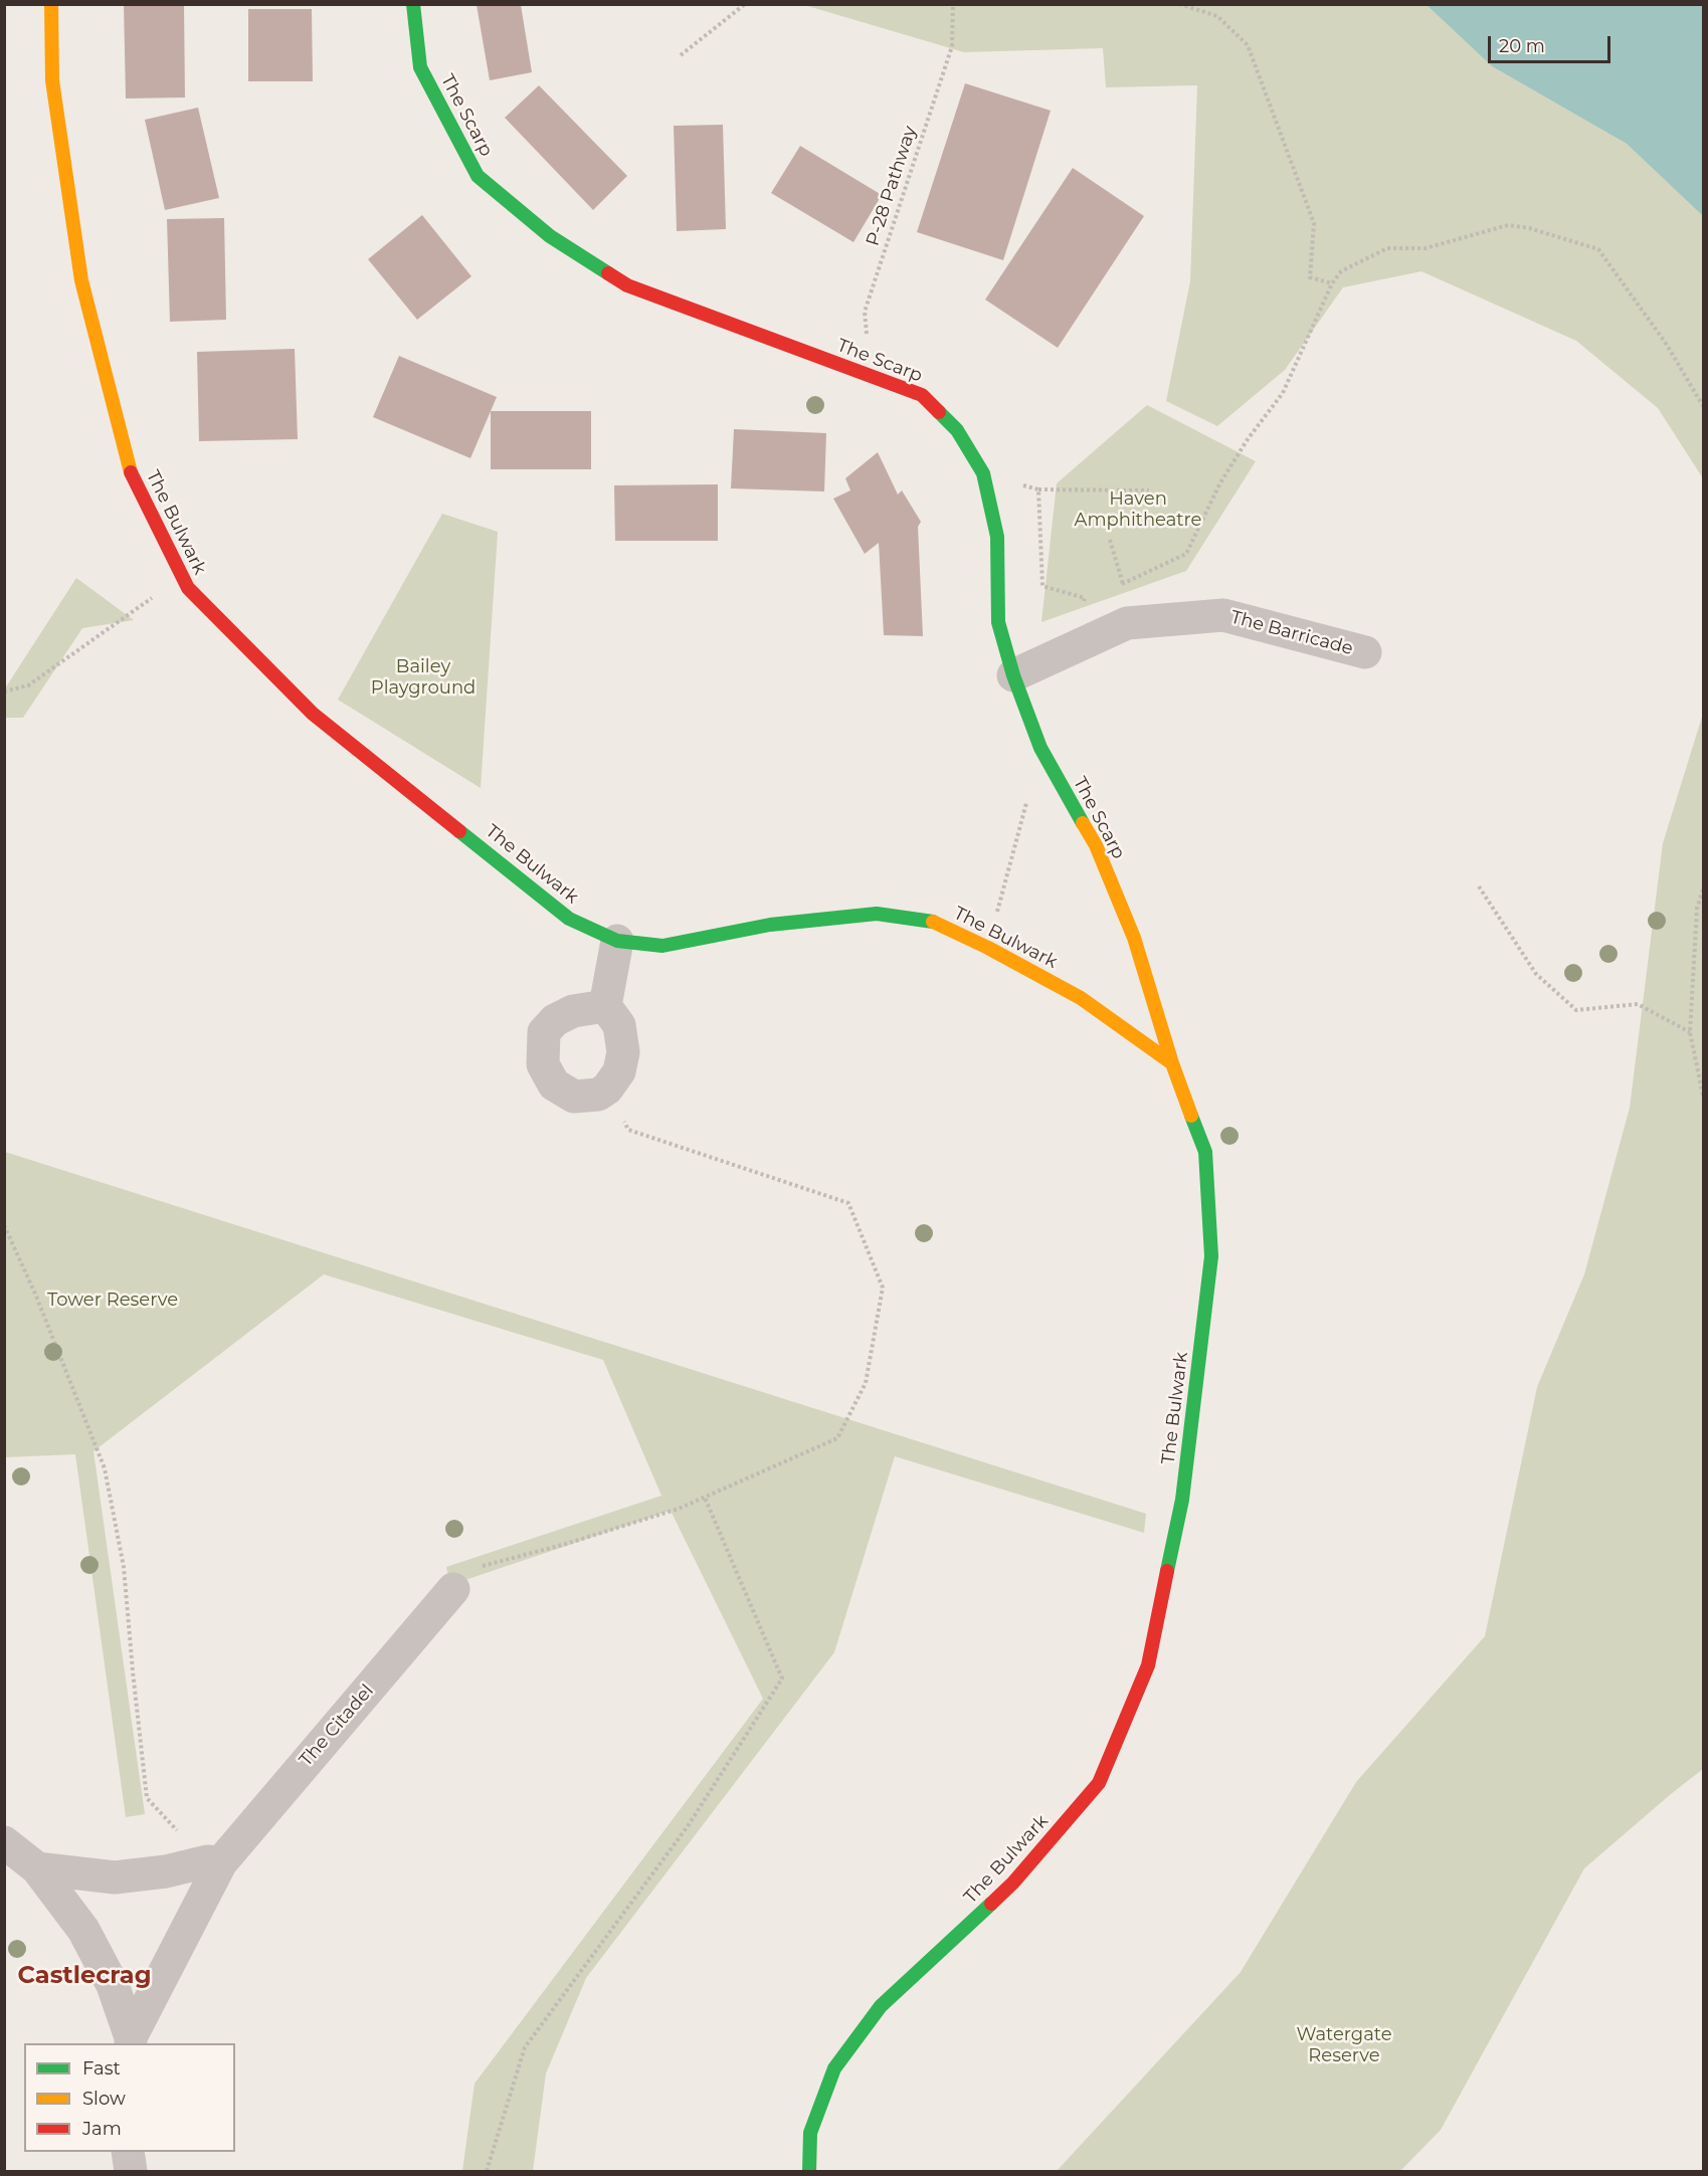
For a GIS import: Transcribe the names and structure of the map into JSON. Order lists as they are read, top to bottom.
{
  "streets": {
    "street": [
      "The Scarp",
      "The Bulwark",
      "The Barricade",
      "The Citadel"
    ],
    "path": ["P-28 Pathway"]
  },
  "crossings": [
    ["The Scarp", "P-28 Pathway"],
    ["The Scarp", "The Bulwark"],
    ["The Scarp", "The Barricade"]
  ],
  "districts": ["Castlecrag"],
  "parks": [
    "Haven Amphitheatre",
    "Bailey Playground",
    "Tower Reserve",
    "Watergate Reserve"
  ],
  "legend": ["Fast", "Slow", "Jam"],
  "scale_bar": "20 m"
}
